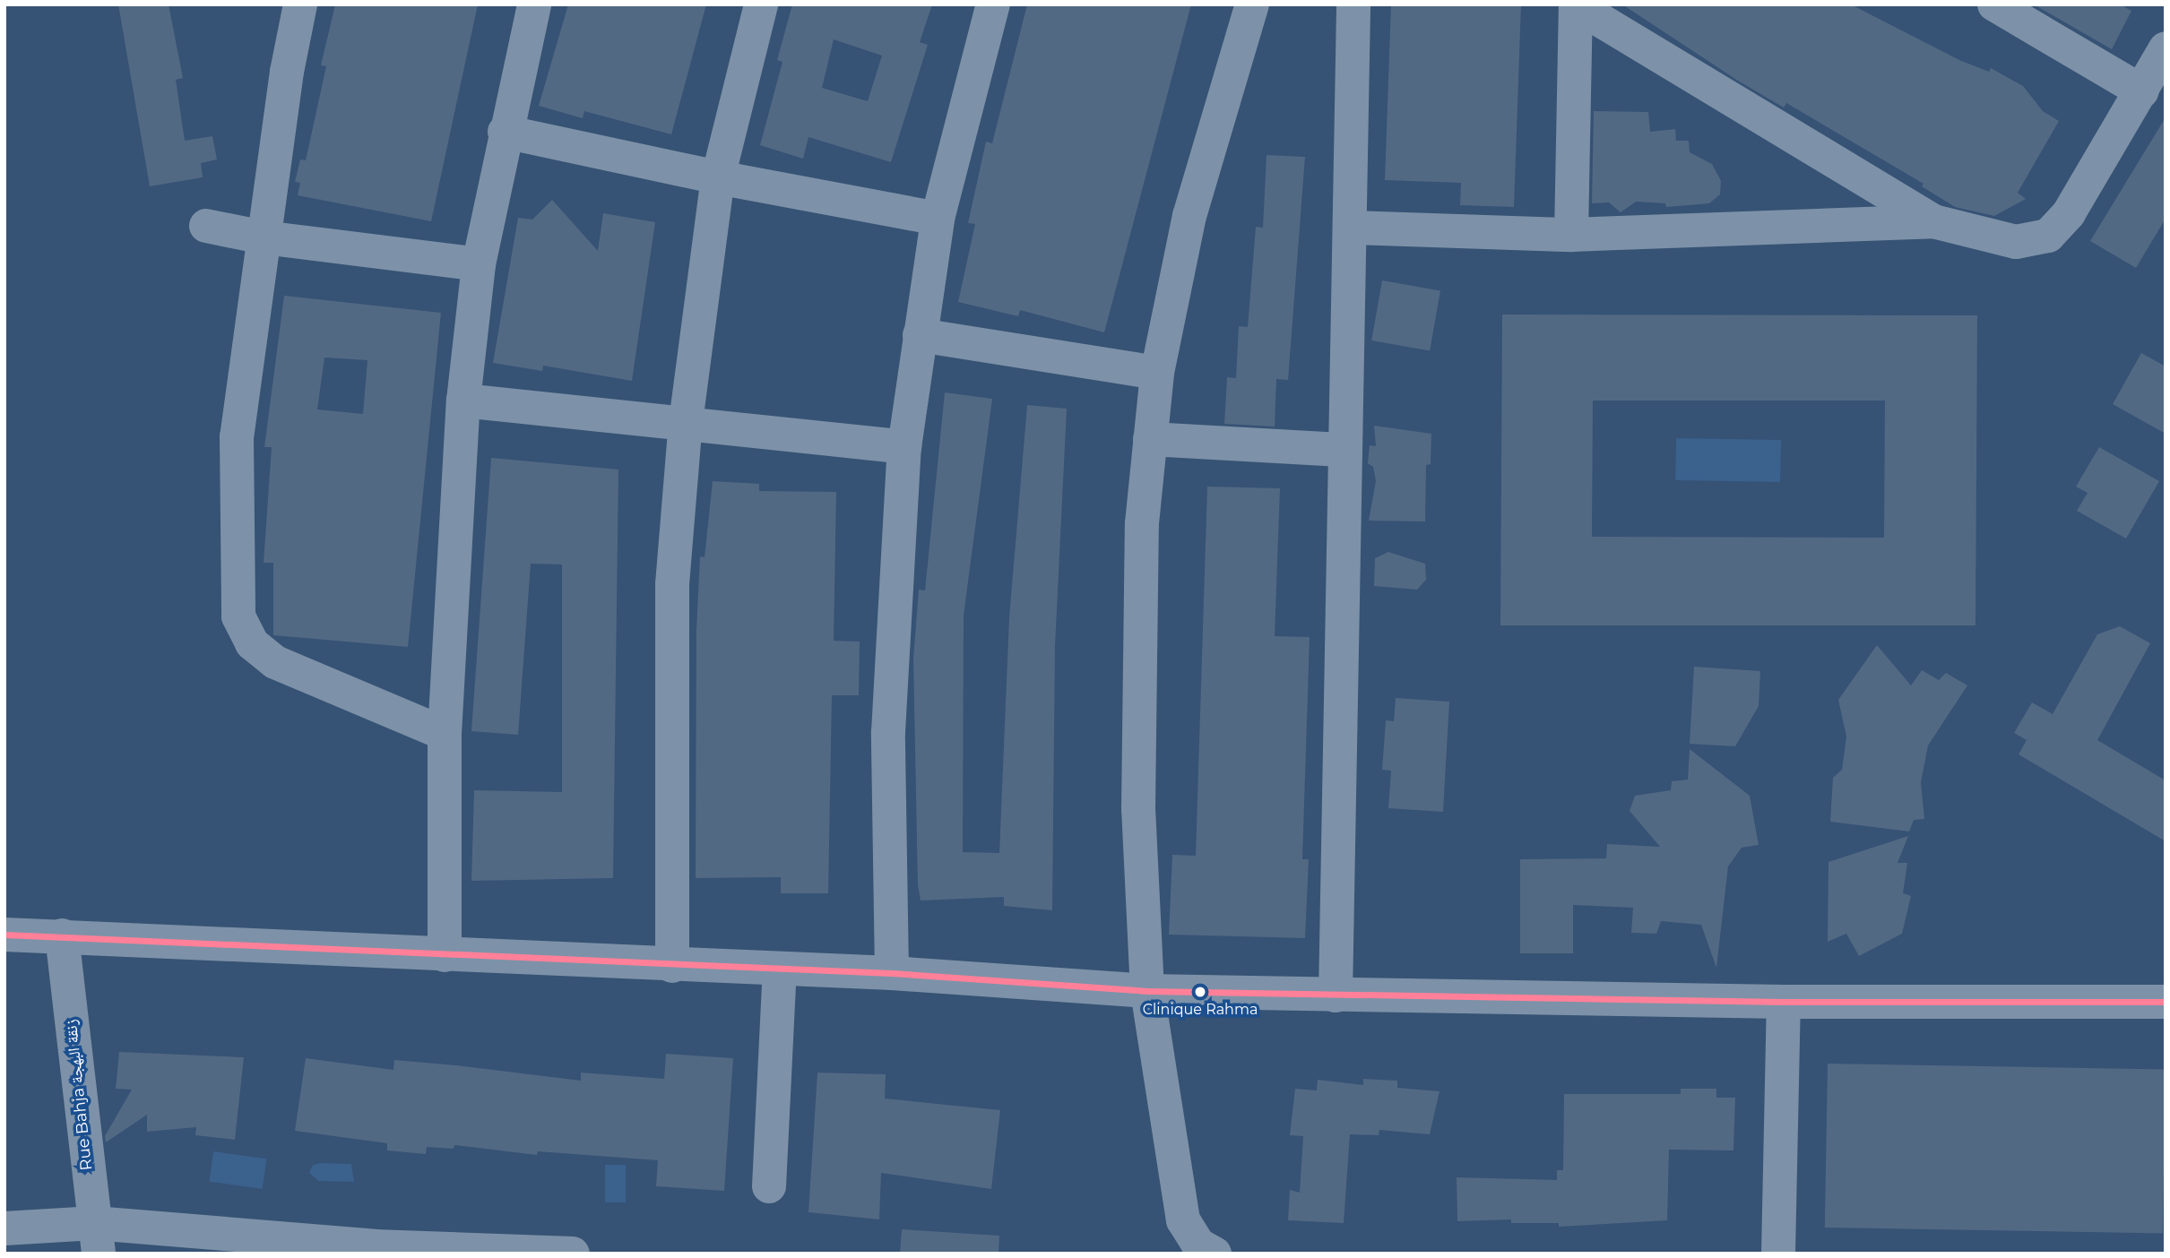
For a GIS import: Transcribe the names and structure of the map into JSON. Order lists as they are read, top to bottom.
{
  "streets": {
    "street": ["Rue Bahja زنقة البهجة"]
  },
  "places": ["Clinique Rahma"]
}
